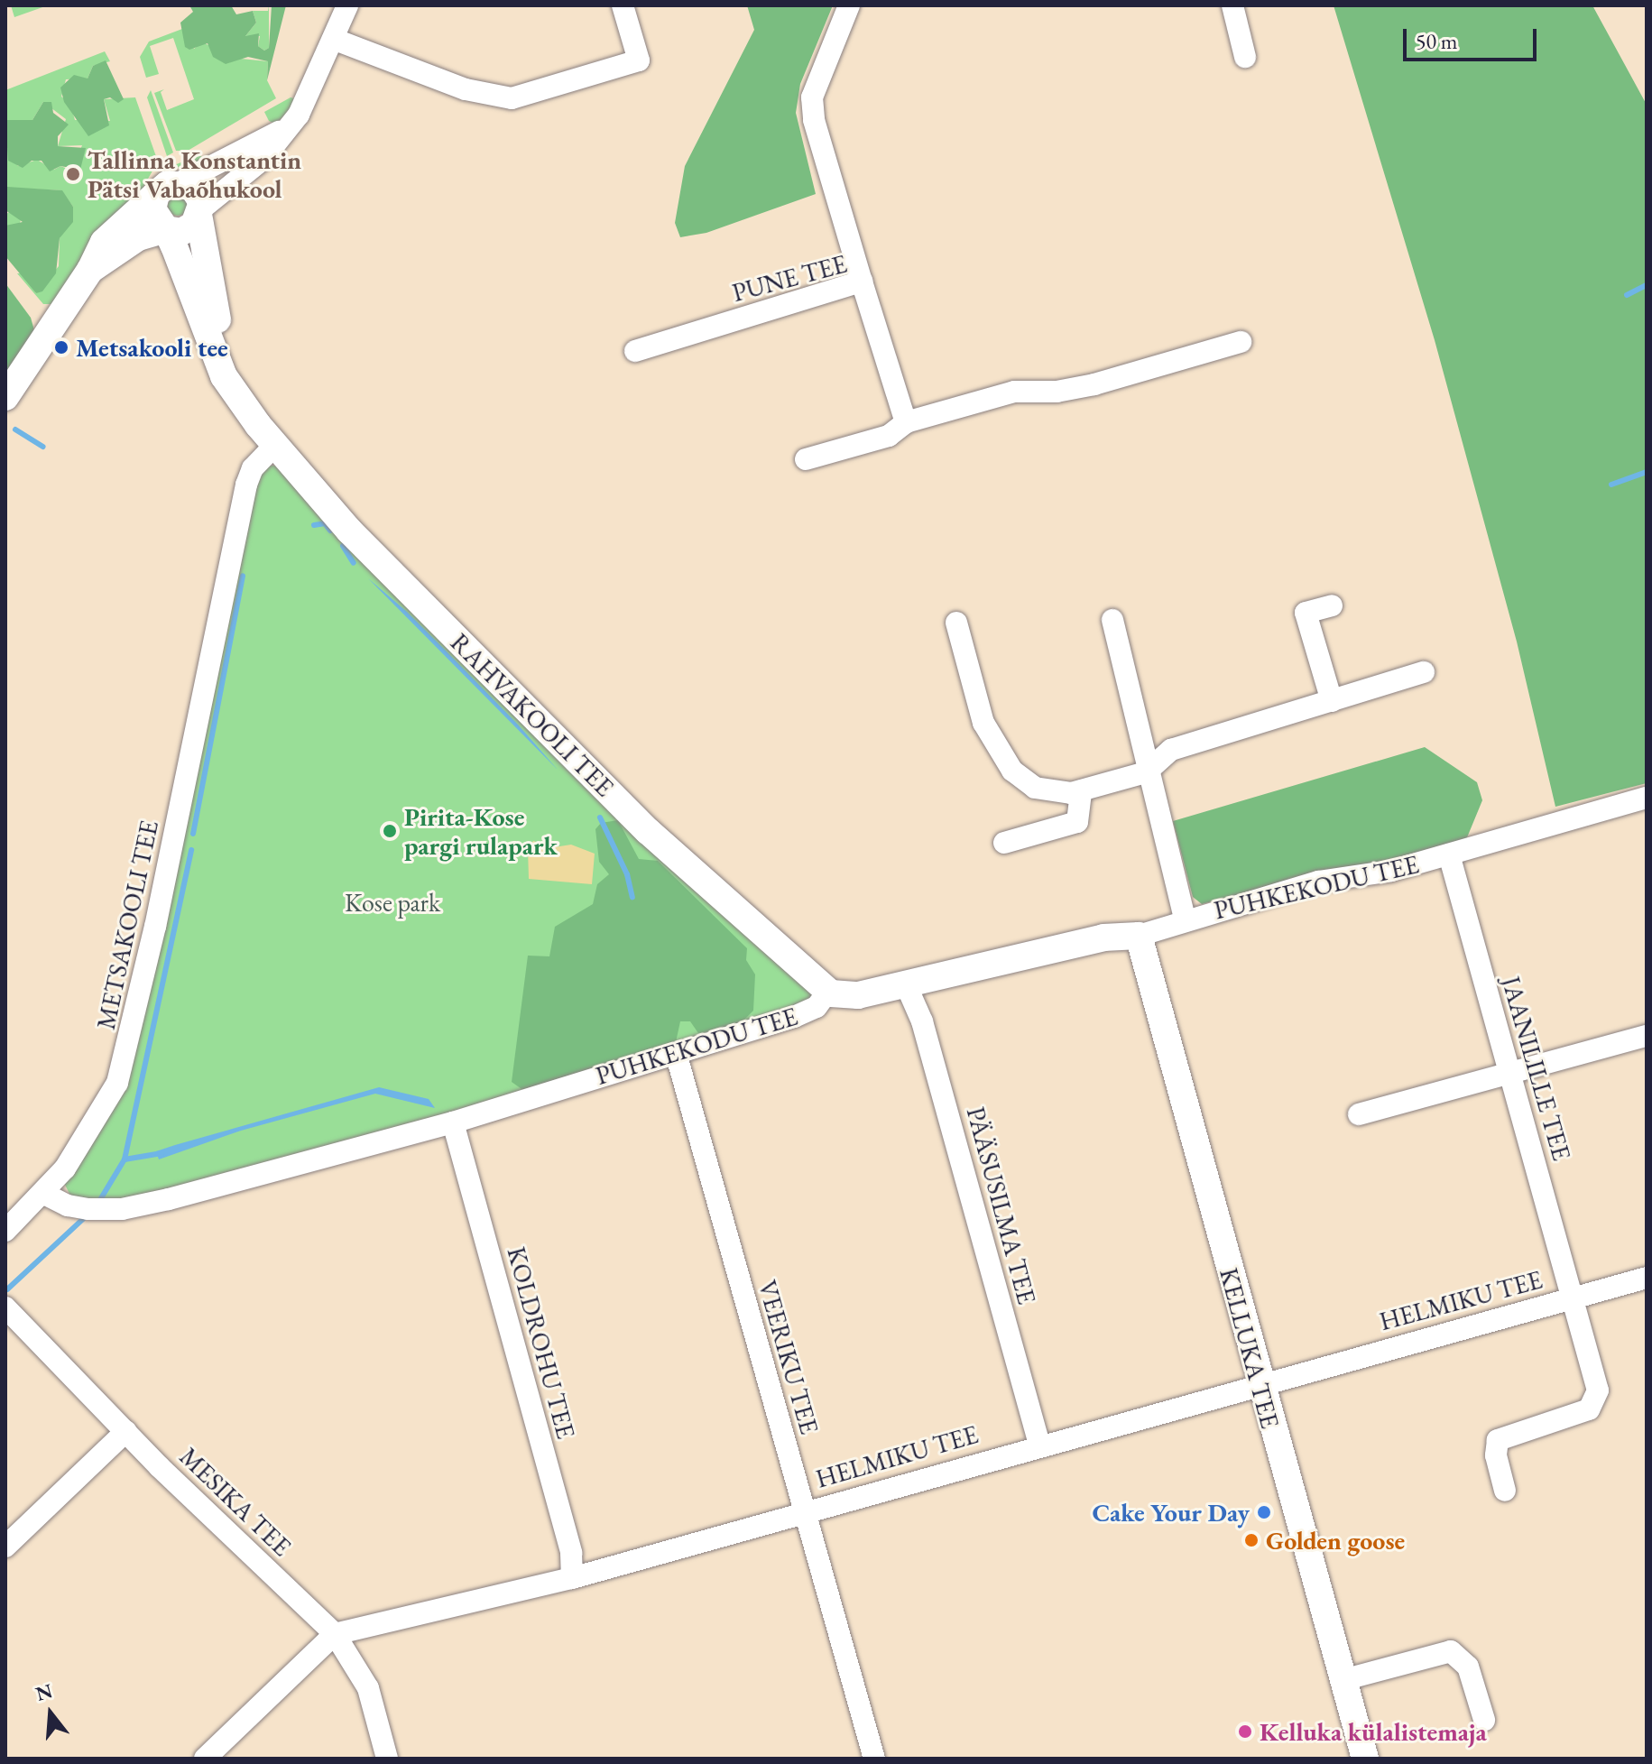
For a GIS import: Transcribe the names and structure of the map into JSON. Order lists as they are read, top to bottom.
{
  "streets": {
    "street": [
      "PUNE TEE",
      "RAHVAKOOLI TEE",
      "PUHKEKODU TEE",
      "METSAKOOLI TEE",
      "JAANILILLE TEE",
      "PÄÄSUSILMA TEE",
      "HELMIKU TEE",
      "KOLDROHU TEE",
      "KELLUKA TEE",
      "VEERIKU TEE",
      "MESIKA TEE"
    ]
  },
  "crossings": [
    ["RAHVAKOOLI TEE", "PUHKEKODU TEE"],
    ["RAHVAKOOLI TEE", "METSAKOOLI TEE"],
    ["PUHKEKODU TEE", "METSAKOOLI TEE"],
    ["PUHKEKODU TEE", "JAANILILLE TEE"],
    ["PUHKEKODU TEE", "PÄÄSUSILMA TEE"],
    ["PUHKEKODU TEE", "KOLDROHU TEE"],
    ["PUHKEKODU TEE", "KELLUKA TEE"],
    ["PUHKEKODU TEE", "VEERIKU TEE"],
    ["JAANILILLE TEE", "HELMIKU TEE"],
    ["PÄÄSUSILMA TEE", "HELMIKU TEE"],
    ["HELMIKU TEE", "KOLDROHU TEE"],
    ["HELMIKU TEE", "KELLUKA TEE"],
    ["HELMIKU TEE", "VEERIKU TEE"],
    ["HELMIKU TEE", "MESIKA TEE"]
  ],
  "parks": ["Kose park"],
  "places": [
    "Tallinna Konstantin Pätsi Vabaõhukool",
    "Metsakooli tee",
    "Pirita-Kose pargi rulapark",
    "Cake Your Day",
    "Golden goose",
    "Kelluka külalistemaja"
  ],
  "scale_bar": "50 m",
  "north": "top"
}
